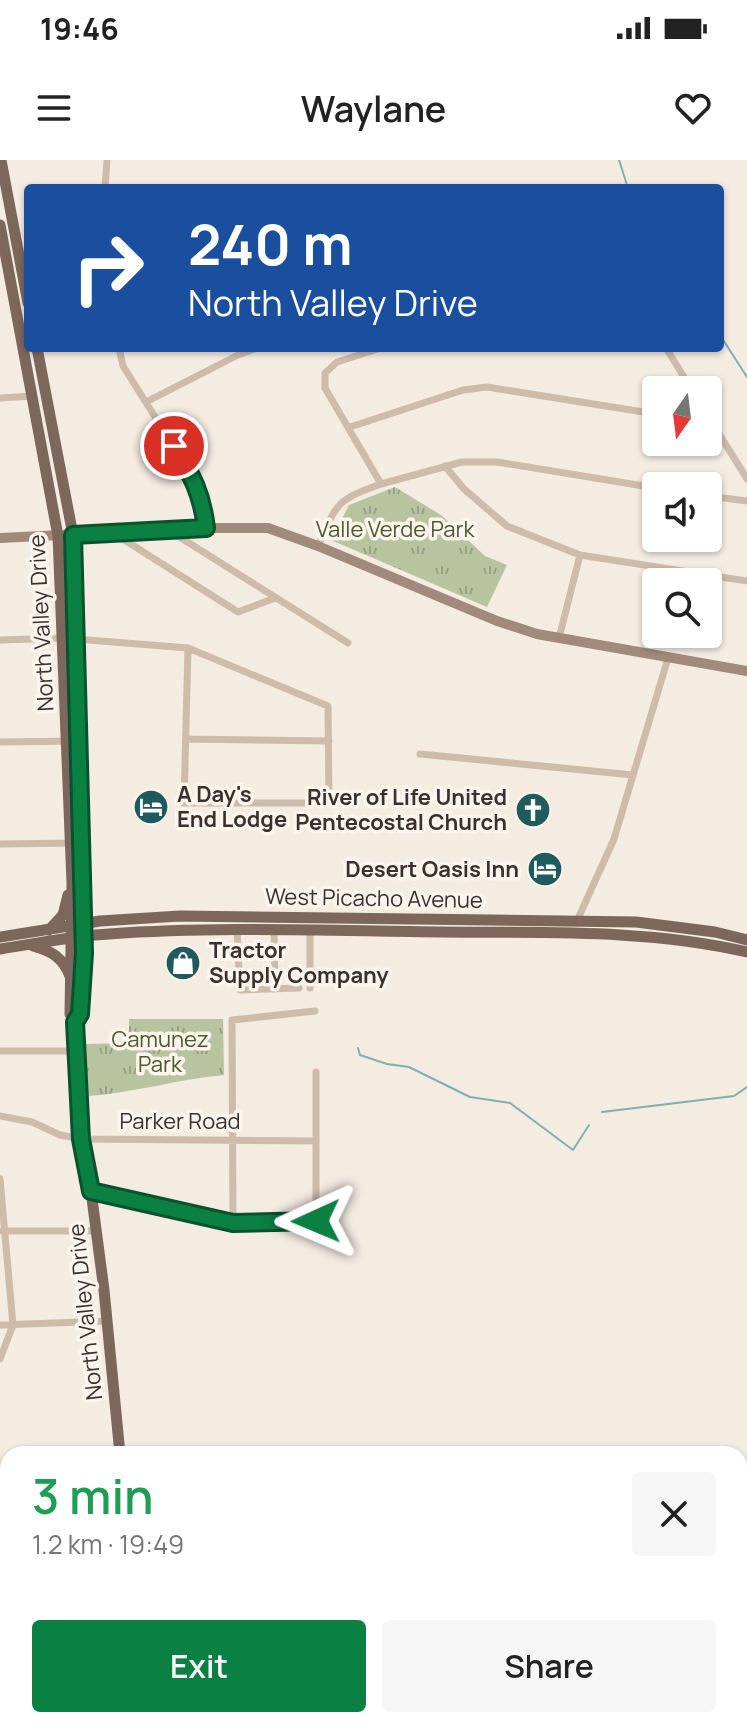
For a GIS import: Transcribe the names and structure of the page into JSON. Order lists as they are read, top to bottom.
{
  "streets": {
    "main road": ["North Valley Drive", "West Picacho Avenue"],
    "street": ["Parker Road"]
  },
  "crossings": [
    ["North Valley Drive", "West Picacho Avenue"],
    ["North Valley Drive", "Parker Road"]
  ],
  "parks": ["Valle Verde Park", "Camunez Park"],
  "places": {
    "hotel": ["A Day's End Lodge", "Desert Oasis Inn"],
    "church": ["River of Life United Pentecostal Church"],
    "shop": ["Tractor Supply Company"]
  },
  "north": "bottom",
  "page": {
    "status": "19:46",
    "header": "Waylane",
    "turn": ["240 m", "North Valley Drive"],
    "heading": ["3 min", "1.2 km · 19:49"],
    "buttons": ["Exit", "Share"]
  }
}
